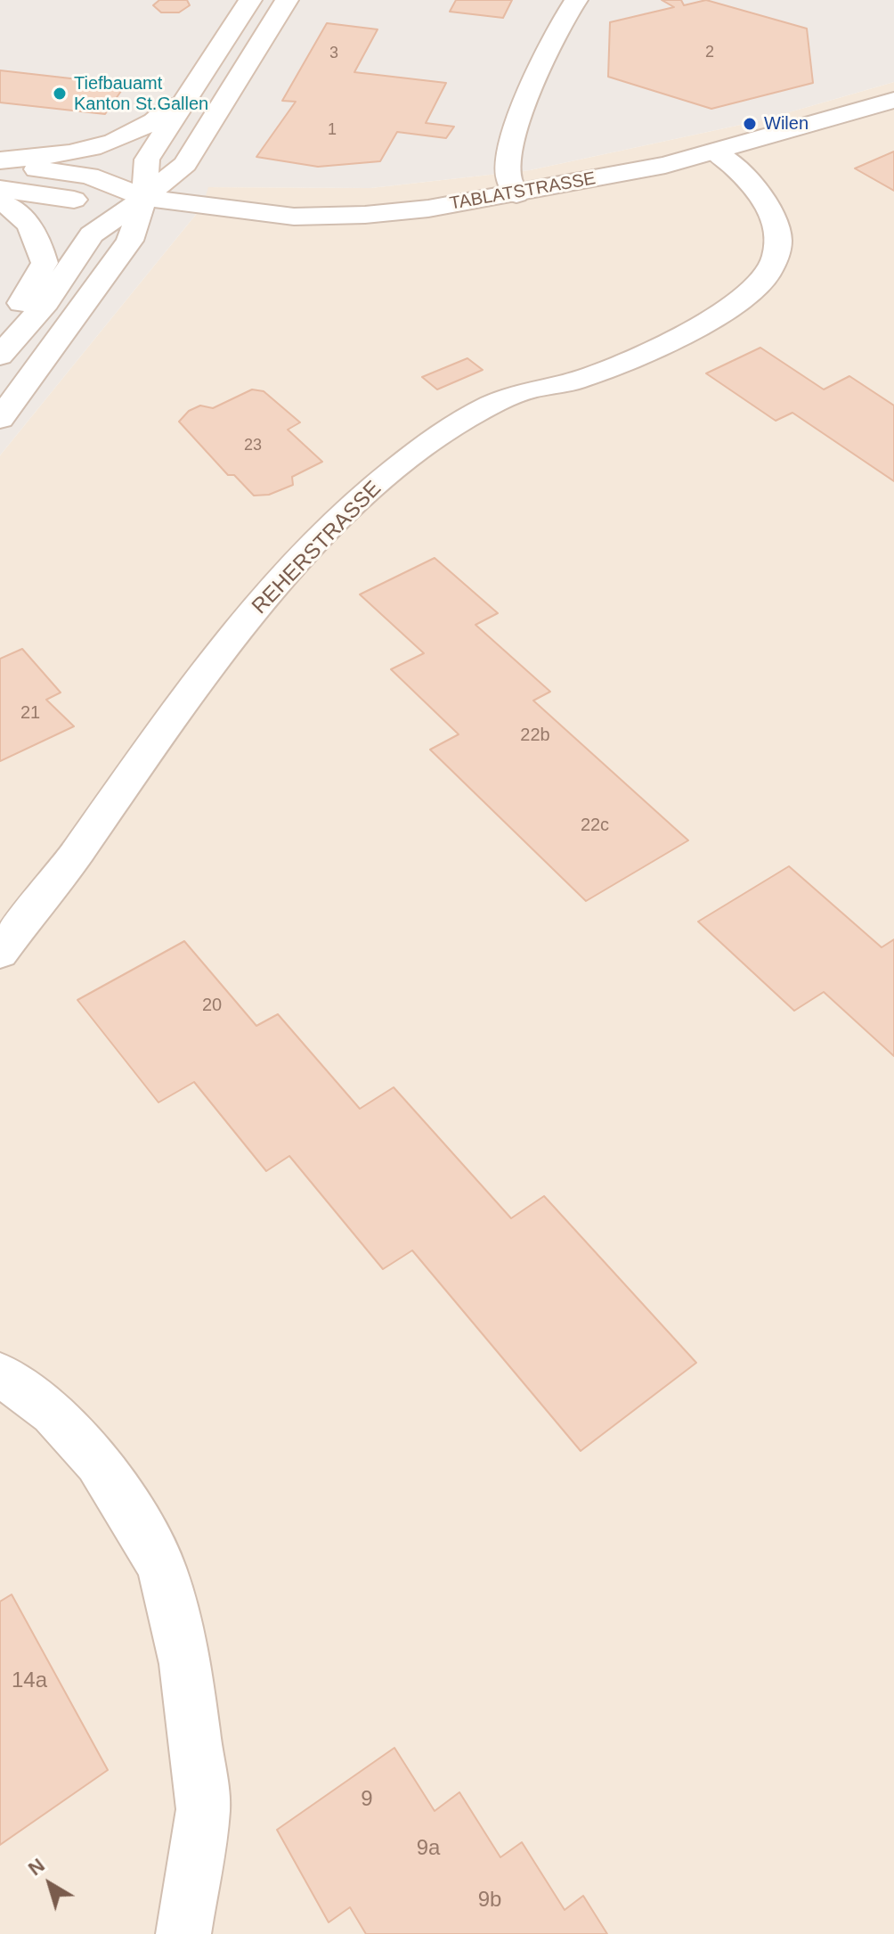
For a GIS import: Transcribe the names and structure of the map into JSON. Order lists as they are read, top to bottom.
{
  "streets": {
    "street": ["TABLATSTRASSE", "REHERSTRASSE"]
  },
  "crossings": [
    ["TABLATSTRASSE", "REHERSTRASSE"]
  ],
  "places": ["Tiefbauamt Kanton St.Gallen", "Wilen"],
  "house_numbers": [
    "2",
    "3",
    "1",
    "23",
    "21",
    "22b",
    "22c",
    "20",
    "14a",
    "9",
    "9a",
    "9b"
  ],
  "north": "top left"
}
